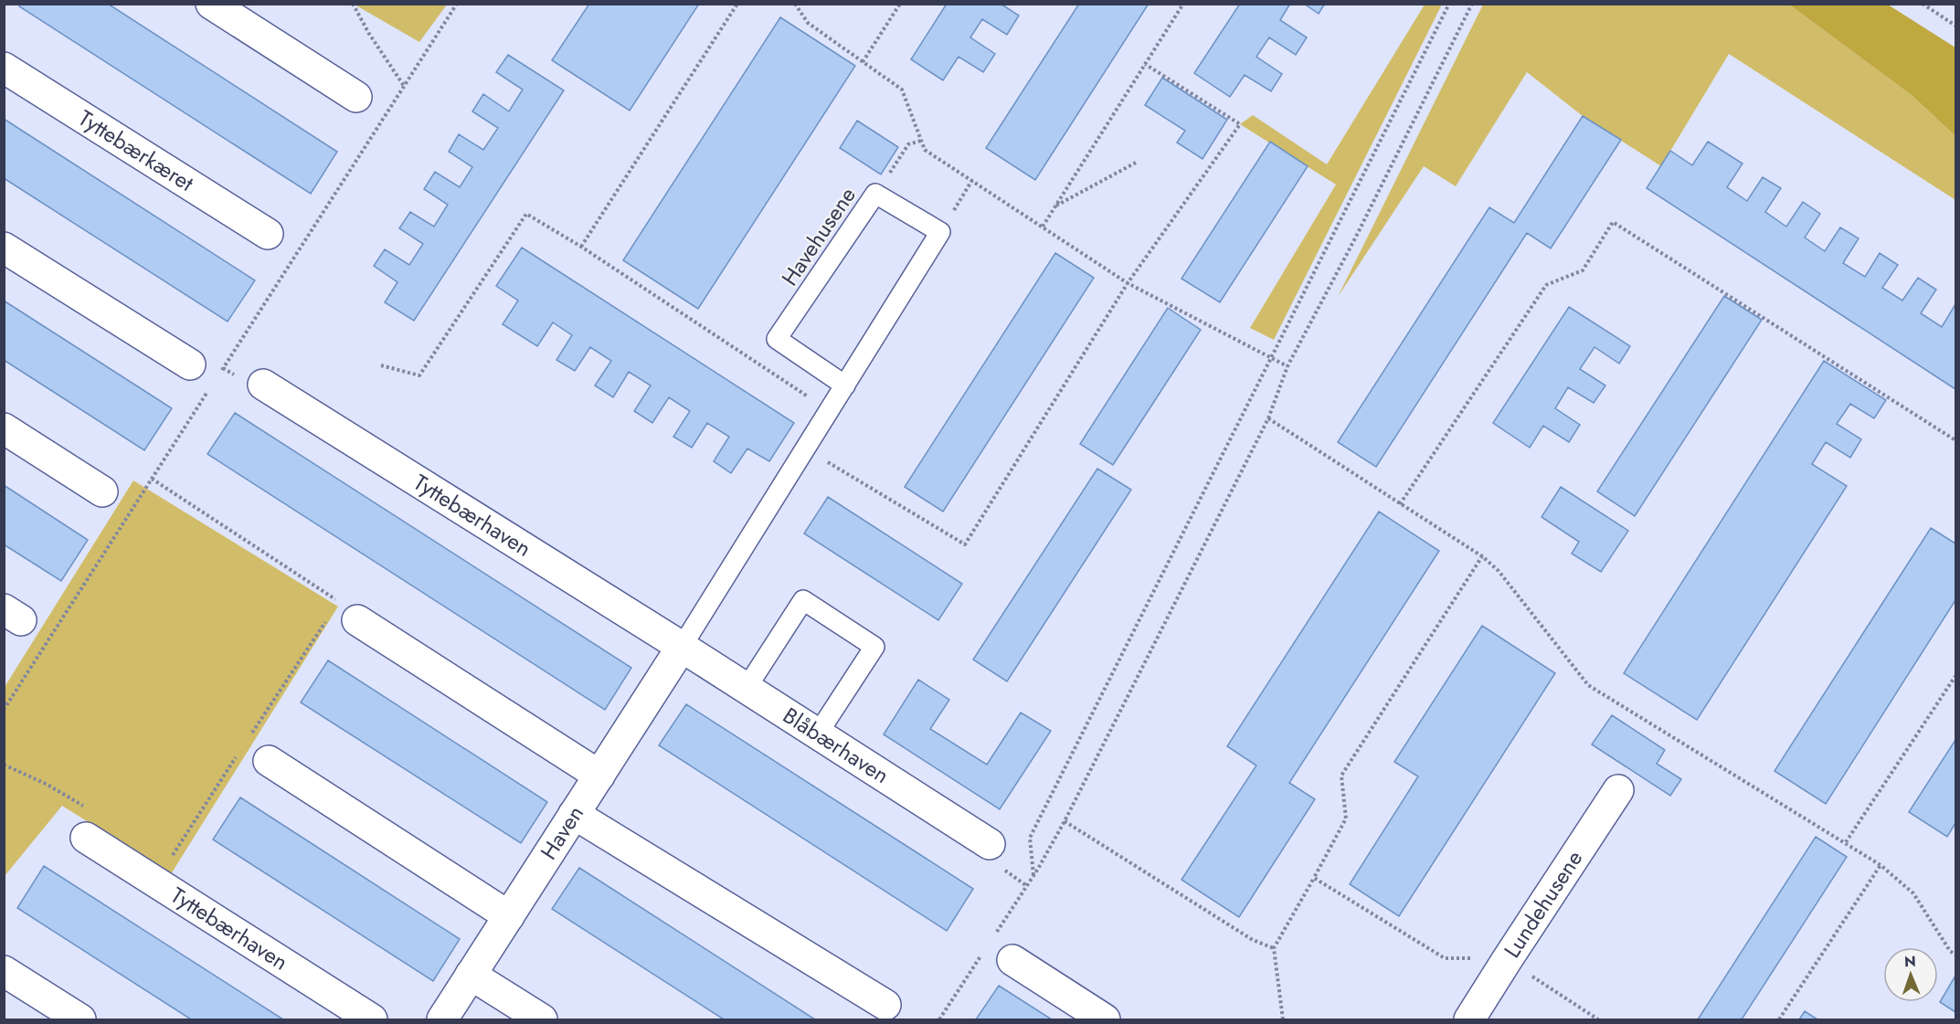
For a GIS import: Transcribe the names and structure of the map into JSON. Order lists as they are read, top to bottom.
{
  "streets": {
    "street": [
      "Tyttebærkæret",
      "Tyttebærhaven",
      "Blåbærhaven",
      "Haven",
      "Lundehusene"
    ],
    "lane": ["Havehusene"]
  },
  "crossings": [
    ["Tyttebærhaven", "Blåbærhaven"],
    ["Tyttebærhaven", "Haven"],
    ["Blåbærhaven", "Haven"]
  ],
  "north": "top"
}
